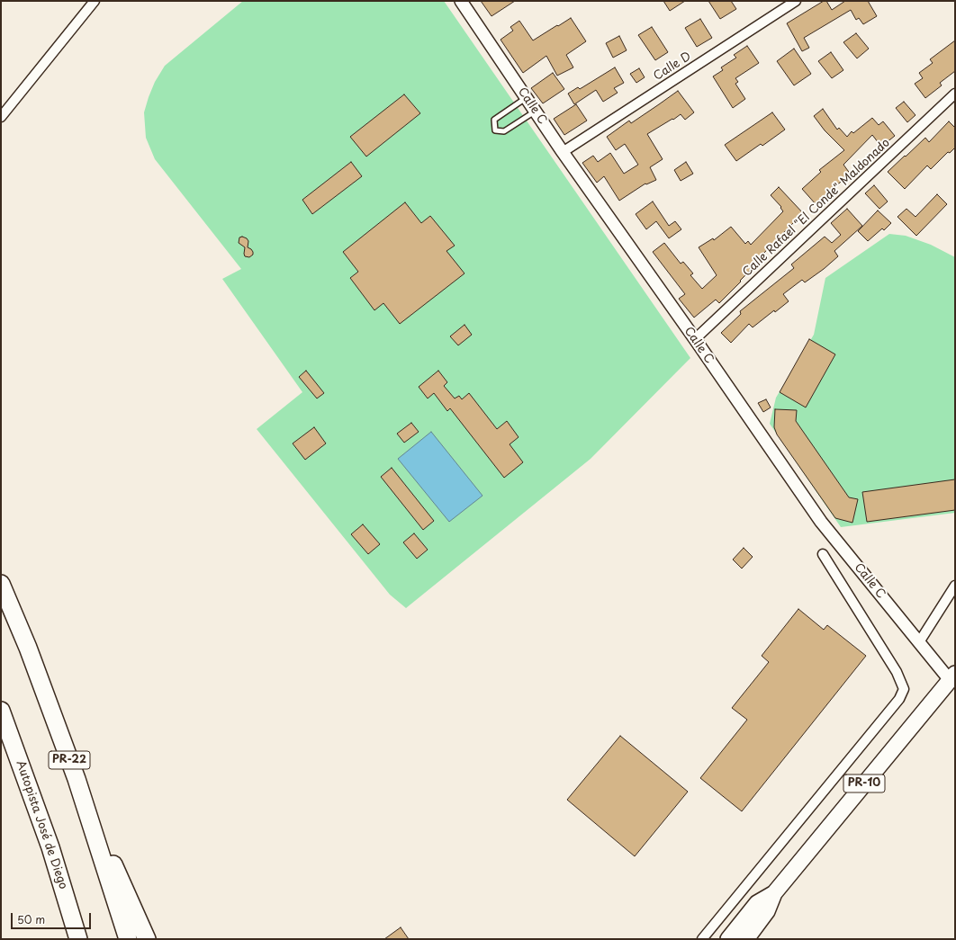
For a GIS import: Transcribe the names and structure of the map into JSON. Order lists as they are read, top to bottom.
{
  "streets": {
    "highway": ["PR-22", "Autopista José de Diego"],
    "main road": ["PR-10"],
    "street": ["Calle D", "Calle C", "Calle Rafael \"El Conde\" Maldonado"]
  },
  "crossings": [
    ["Calle D", "Calle C"],
    ["Calle C", "Calle Rafael \"El Conde\" Maldonado"],
    ["Calle C", "PR-10"]
  ],
  "scale_bar": "50 m"
}
